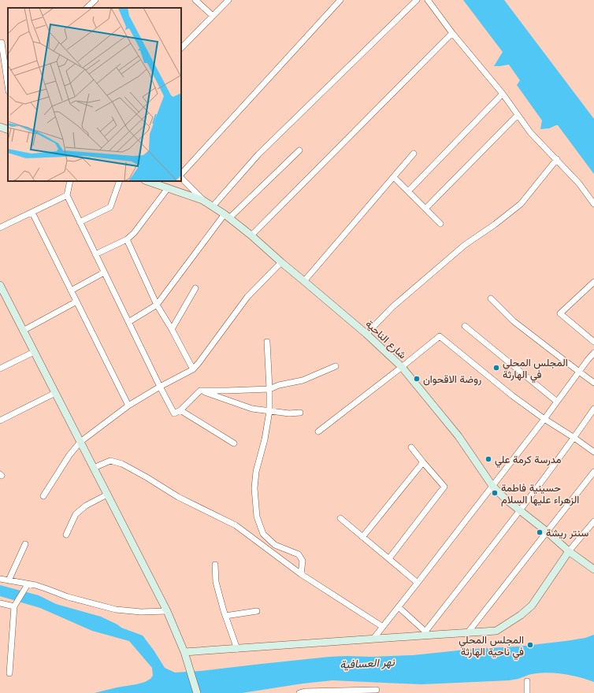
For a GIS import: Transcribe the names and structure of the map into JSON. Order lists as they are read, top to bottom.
{
  "streets": {
    "street": ["شارع الناحية"]
  },
  "water": ["نهر العسافية"],
  "places": [
    "المجلس المحلي في الهارثة",
    "روضة الاقحوان",
    "مدرسة كرمة علي",
    "حسينية فاطمة الزهراء عليها السلام",
    "سنتر ريشة",
    "المجلس المحلي في ناحية الهارثة"
  ]
}
